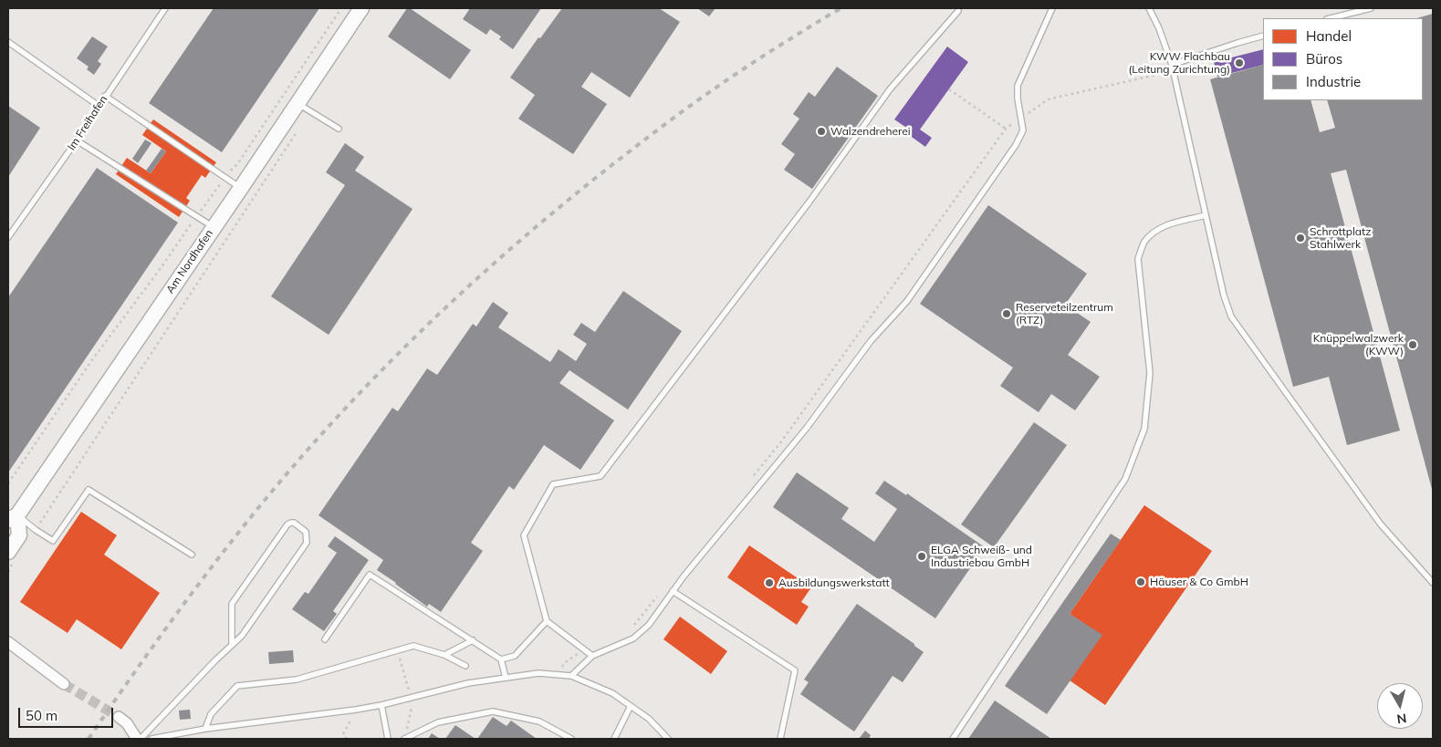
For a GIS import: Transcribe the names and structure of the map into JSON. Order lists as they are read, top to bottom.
{
  "streets": {
    "main road": ["Am Nordhafen"],
    "lane": ["Im Freihafen"]
  },
  "places": [
    "KWW Flachbau (Leitung Zurichtung)",
    "Walzendreherei",
    "Schrottplatz Stahlwerk",
    "Reserveteilzentrum (RTZ)",
    "Knüppelwalzwerk (KWW)",
    "ELGA Schweiß- und Industriebau GmbH",
    "Häuser & Co GmbH",
    "Ausbildungswerkstatt"
  ],
  "legend": ["Handel", "Büros", "Industrie"],
  "scale_bar": "50 m",
  "north": "bottom"
}
